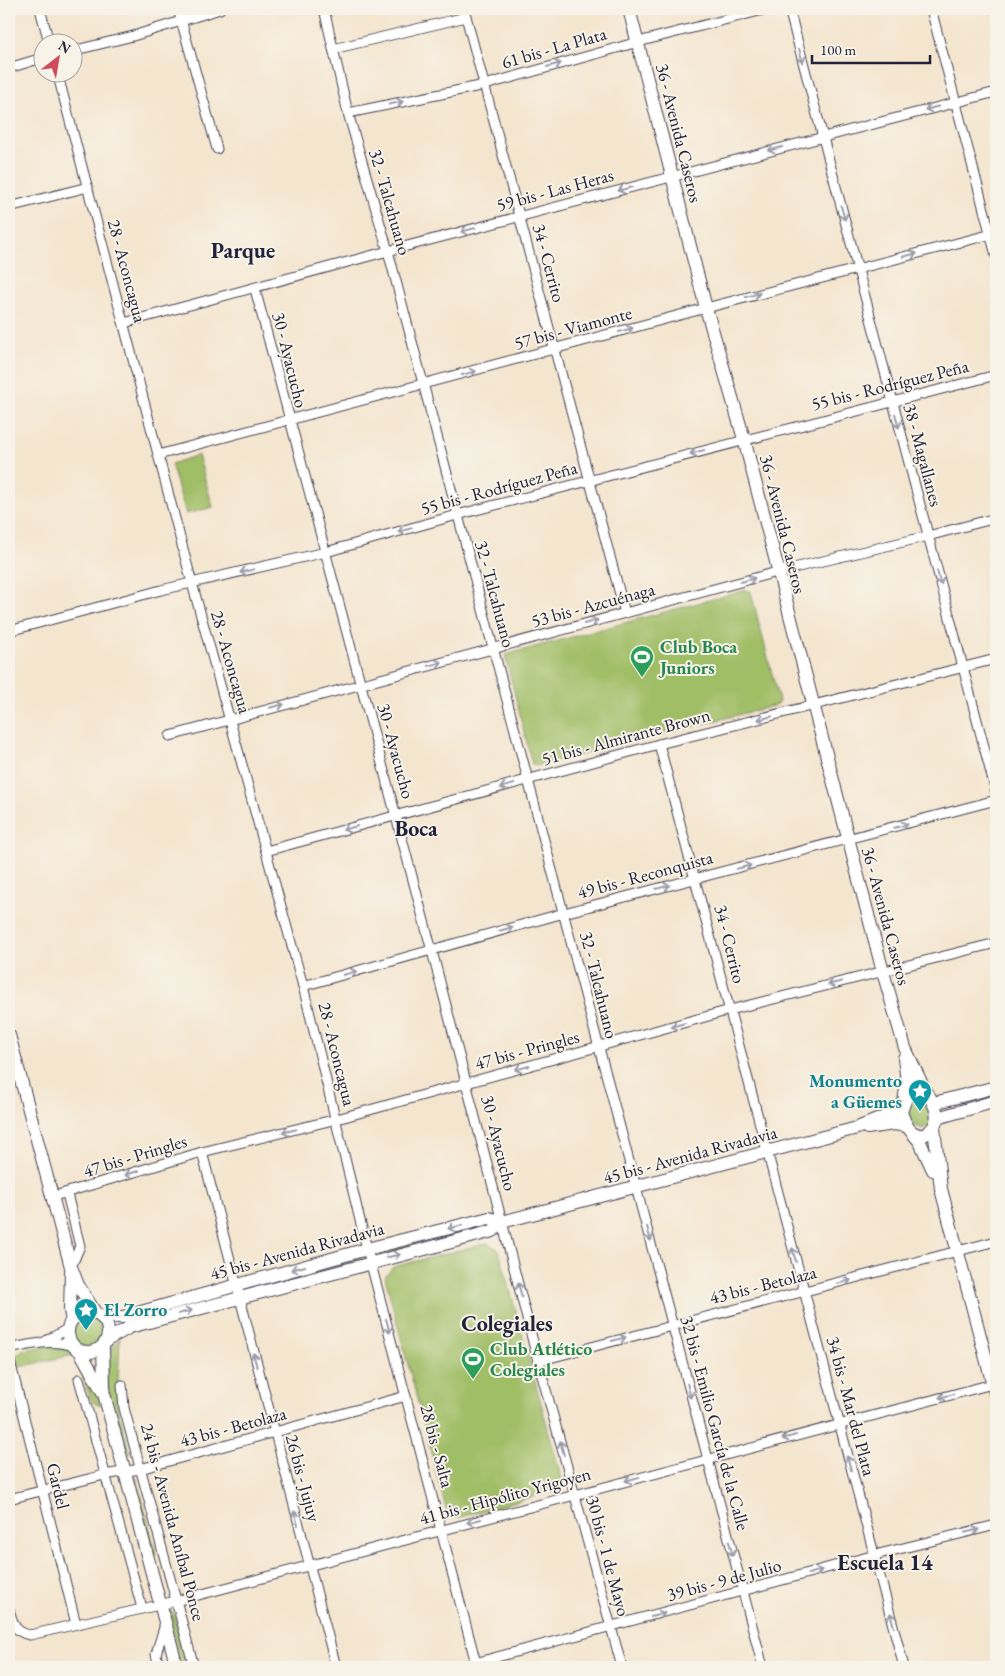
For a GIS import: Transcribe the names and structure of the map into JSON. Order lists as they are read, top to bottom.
{
  "streets": {
    "main road": ["36 - Avenida Caseros", "45 bis - Avenida Rivadavia", "24 bis - Avenida Aníbal Ponce"],
    "street": [
      "61 bis - La Plata",
      "59 bis - Las Heras",
      "32 - Talcahuano",
      "34 - Cerrito",
      "28 - Aconcagua",
      "57 bis - Viamonte",
      "30 - Ayacucho",
      "55 bis - Rodríguez Peña",
      "38 - Magallanes",
      "53 bis - Azcuénaga",
      "51 bis - Almirante Brown",
      "49 bis - Reconquista",
      "47 bis - Pringles",
      "43 bis - Betolaza",
      "34 bis - Mar del Plata",
      "32 bis - Emilio García de la Calle",
      "28 bis - Salta",
      "26 bis - Jujuy",
      "Gardel",
      "41 bis - Hipólito Yrigoyen",
      "30 bis - 1 de Mayo",
      "39 bis - 9 de Julio"
    ]
  },
  "crossings": [
    ["61 bis - La Plata", "36 - Avenida Caseros"],
    ["61 bis - La Plata", "32 - Talcahuano"],
    ["61 bis - La Plata", "34 - Cerrito"],
    ["36 - Avenida Caseros", "59 bis - Las Heras"],
    ["36 - Avenida Caseros", "57 bis - Viamonte"],
    ["36 - Avenida Caseros", "55 bis - Rodríguez Peña"],
    ["36 - Avenida Caseros", "53 bis - Azcuénaga"],
    ["36 - Avenida Caseros", "51 bis - Almirante Brown"],
    ["36 - Avenida Caseros", "49 bis - Reconquista"],
    ["36 - Avenida Caseros", "47 bis - Pringles"],
    ["36 - Avenida Caseros", "45 bis - Avenida Rivadavia"],
    ["59 bis - Las Heras", "32 - Talcahuano"],
    ["59 bis - Las Heras", "34 - Cerrito"],
    ["59 bis - Las Heras", "28 - Aconcagua"],
    ["59 bis - Las Heras", "30 - Ayacucho"],
    ["59 bis - Las Heras", "38 - Magallanes"],
    ["32 - Talcahuano", "57 bis - Viamonte"],
    ["32 - Talcahuano", "55 bis - Rodríguez Peña"],
    ["32 - Talcahuano", "53 bis - Azcuénaga"],
    ["32 - Talcahuano", "51 bis - Almirante Brown"],
    ["32 - Talcahuano", "49 bis - Reconquista"],
    ["32 - Talcahuano", "47 bis - Pringles"],
    ["32 - Talcahuano", "45 bis - Avenida Rivadavia"],
    ["32 - Talcahuano", "32 bis - Emilio García de la Calle"],
    ["34 - Cerrito", "57 bis - Viamonte"],
    ["34 - Cerrito", "55 bis - Rodríguez Peña"],
    ["34 - Cerrito", "53 bis - Azcuénaga"],
    ["34 - Cerrito", "51 bis - Almirante Brown"],
    ["34 - Cerrito", "49 bis - Reconquista"],
    ["34 - Cerrito", "47 bis - Pringles"],
    ["34 - Cerrito", "45 bis - Avenida Rivadavia"],
    ["34 - Cerrito", "34 bis - Mar del Plata"],
    ["28 - Aconcagua", "57 bis - Viamonte"],
    ["28 - Aconcagua", "55 bis - Rodríguez Peña"],
    ["28 - Aconcagua", "53 bis - Azcuénaga"],
    ["28 - Aconcagua", "51 bis - Almirante Brown"],
    ["28 - Aconcagua", "49 bis - Reconquista"],
    ["28 - Aconcagua", "47 bis - Pringles"],
    ["28 - Aconcagua", "45 bis - Avenida Rivadavia"],
    ["28 - Aconcagua", "28 bis - Salta"],
    ["57 bis - Viamonte", "30 - Ayacucho"],
    ["57 bis - Viamonte", "38 - Magallanes"],
    ["30 - Ayacucho", "55 bis - Rodríguez Peña"],
    ["30 - Ayacucho", "53 bis - Azcuénaga"],
    ["30 - Ayacucho", "51 bis - Almirante Brown"],
    ["30 - Ayacucho", "49 bis - Reconquista"],
    ["30 - Ayacucho", "47 bis - Pringles"],
    ["30 - Ayacucho", "45 bis - Avenida Rivadavia"],
    ["30 - Ayacucho", "30 bis - 1 de Mayo"],
    ["55 bis - Rodríguez Peña", "38 - Magallanes"],
    ["38 - Magallanes", "53 bis - Azcuénaga"],
    ["38 - Magallanes", "51 bis - Almirante Brown"],
    ["47 bis - Pringles", "26 bis - Jujuy"],
    ["45 bis - Avenida Rivadavia", "34 bis - Mar del Plata"],
    ["45 bis - Avenida Rivadavia", "32 bis - Emilio García de la Calle"],
    ["45 bis - Avenida Rivadavia", "28 bis - Salta"],
    ["45 bis - Avenida Rivadavia", "26 bis - Jujuy"],
    ["45 bis - Avenida Rivadavia", "24 bis - Avenida Aníbal Ponce"],
    ["45 bis - Avenida Rivadavia", "30 bis - 1 de Mayo"],
    ["43 bis - Betolaza", "34 bis - Mar del Plata"],
    ["43 bis - Betolaza", "32 bis - Emilio García de la Calle"],
    ["43 bis - Betolaza", "28 bis - Salta"],
    ["43 bis - Betolaza", "26 bis - Jujuy"],
    ["43 bis - Betolaza", "Gardel"],
    ["43 bis - Betolaza", "24 bis - Avenida Aníbal Ponce"],
    ["43 bis - Betolaza", "30 bis - 1 de Mayo"],
    ["34 bis - Mar del Plata", "41 bis - Hipólito Yrigoyen"],
    ["34 bis - Mar del Plata", "39 bis - 9 de Julio"],
    ["32 bis - Emilio García de la Calle", "41 bis - Hipólito Yrigoyen"],
    ["32 bis - Emilio García de la Calle", "39 bis - 9 de Julio"],
    ["28 bis - Salta", "41 bis - Hipólito Yrigoyen"],
    ["28 bis - Salta", "39 bis - 9 de Julio"],
    ["26 bis - Jujuy", "41 bis - Hipólito Yrigoyen"],
    ["Gardel", "41 bis - Hipólito Yrigoyen"],
    ["41 bis - Hipólito Yrigoyen", "24 bis - Avenida Aníbal Ponce"],
    ["41 bis - Hipólito Yrigoyen", "30 bis - 1 de Mayo"],
    ["30 bis - 1 de Mayo", "39 bis - 9 de Julio"]
  ],
  "one_way": [
    "59 bis - Las Heras",
    "57 bis - Viamonte",
    "55 bis - Rodríguez Peña",
    "38 - Magallanes",
    "53 bis - Azcuénaga",
    "51 bis - Almirante Brown",
    "49 bis - Reconquista",
    "47 bis - Pringles",
    "34 bis - Mar del Plata",
    "32 bis - Emilio García de la Calle",
    "26 bis - Jujuy",
    "41 bis - Hipólito Yrigoyen",
    "30 bis - 1 de Mayo",
    "39 bis - 9 de Julio"
  ],
  "districts": [
    "Parque",
    "Boca",
    "Colegiales",
    "Escuela 14"
  ],
  "places": {
    "sports": ["Club Boca Juniors", "Club Atlético Colegiales"],
    "place": ["Monumento a Güemes", "El Zorro"]
  },
  "scale_bar": "100 m",
  "north": "top right"
}
